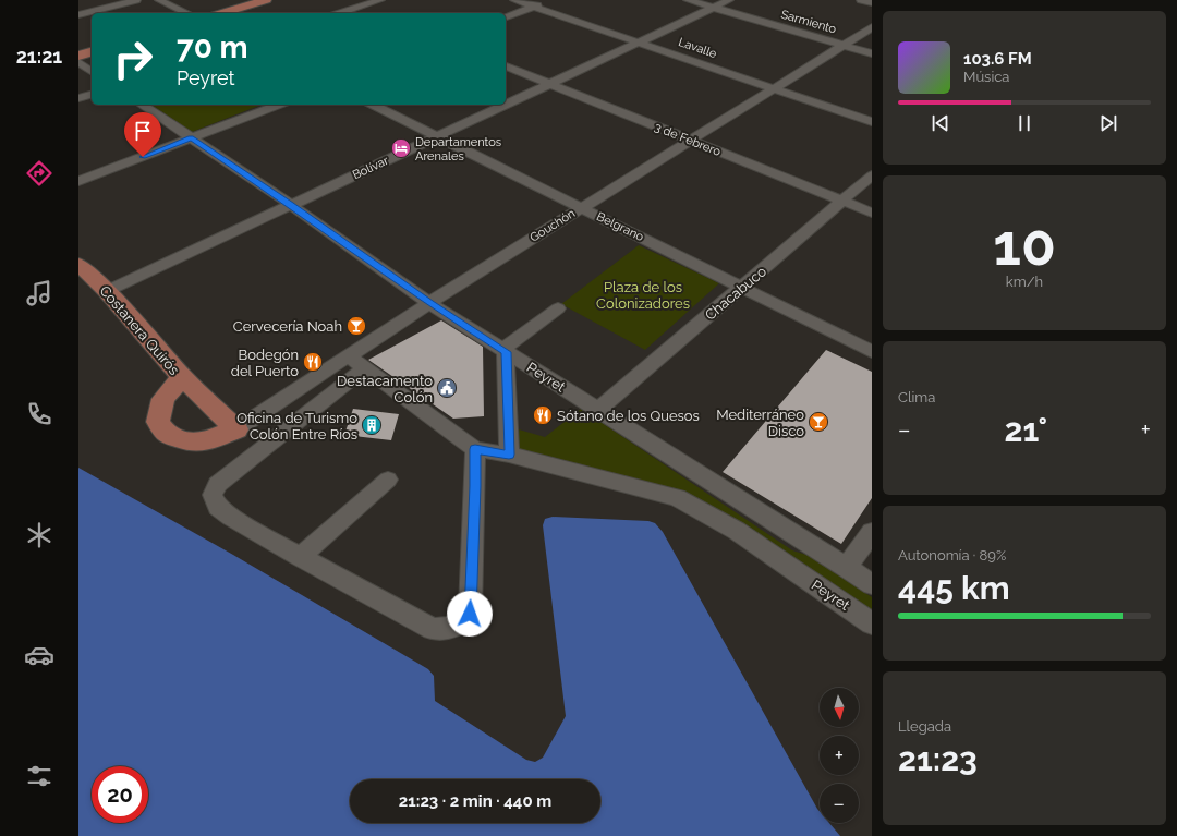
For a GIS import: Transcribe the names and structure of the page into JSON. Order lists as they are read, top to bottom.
{
  "streets": {
    "main road": ["Costanera Quirós"],
    "street": [
      "Sarmiento",
      "Lavalle",
      "3 de Febrero",
      "Bolívar",
      "Gouchón",
      "Belgrano",
      "Chacabuco",
      "Peyret"
    ]
  },
  "crossings": [
    ["Sarmiento", "Bolívar"],
    ["Sarmiento", "Gouchón"],
    ["Lavalle", "Bolívar"],
    ["Lavalle", "Gouchón"],
    ["3 de Febrero", "Bolívar"],
    ["3 de Febrero", "Gouchón"],
    ["3 de Febrero", "Chacabuco"],
    ["Bolívar", "Belgrano"],
    ["Bolívar", "Costanera Quirós"],
    ["Bolívar", "Peyret"],
    ["Gouchón", "Belgrano"],
    ["Gouchón", "Costanera Quirós"],
    ["Gouchón", "Peyret"],
    ["Belgrano", "Chacabuco"],
    ["Chacabuco", "Peyret"]
  ],
  "parks": ["Plaza de los Colonizadores"],
  "places": {
    "hotel": ["Departamentos Arenales"],
    "bar": ["Cervecería Noah", "Mediterráneo Disco"],
    "restaurant": ["Bodegón del Puerto", "Sótano de los Quesos"],
    "public building": ["Destacamento Colón"],
    "building": ["Oficina de Turismo Colón Entre Ríos"]
  },
  "north": "bottom",
  "page": {
    "tabs": "21:21",
    "turn": ["70 m", "Peyret"],
    "song": ["103.6 FM", "Música"],
    "tile": [
      ["10", "km/h"],
      "Clima",
      ["Autonomía · 89%", "445 km"],
      ["Llegada", "21:23"]
    ],
    "heat": ["−", "21°", "+"],
    "map_buttons": ["+", "−"],
    "limit": "20",
    "trip": "21:23 · 2 min · 440 m"
  }
}
